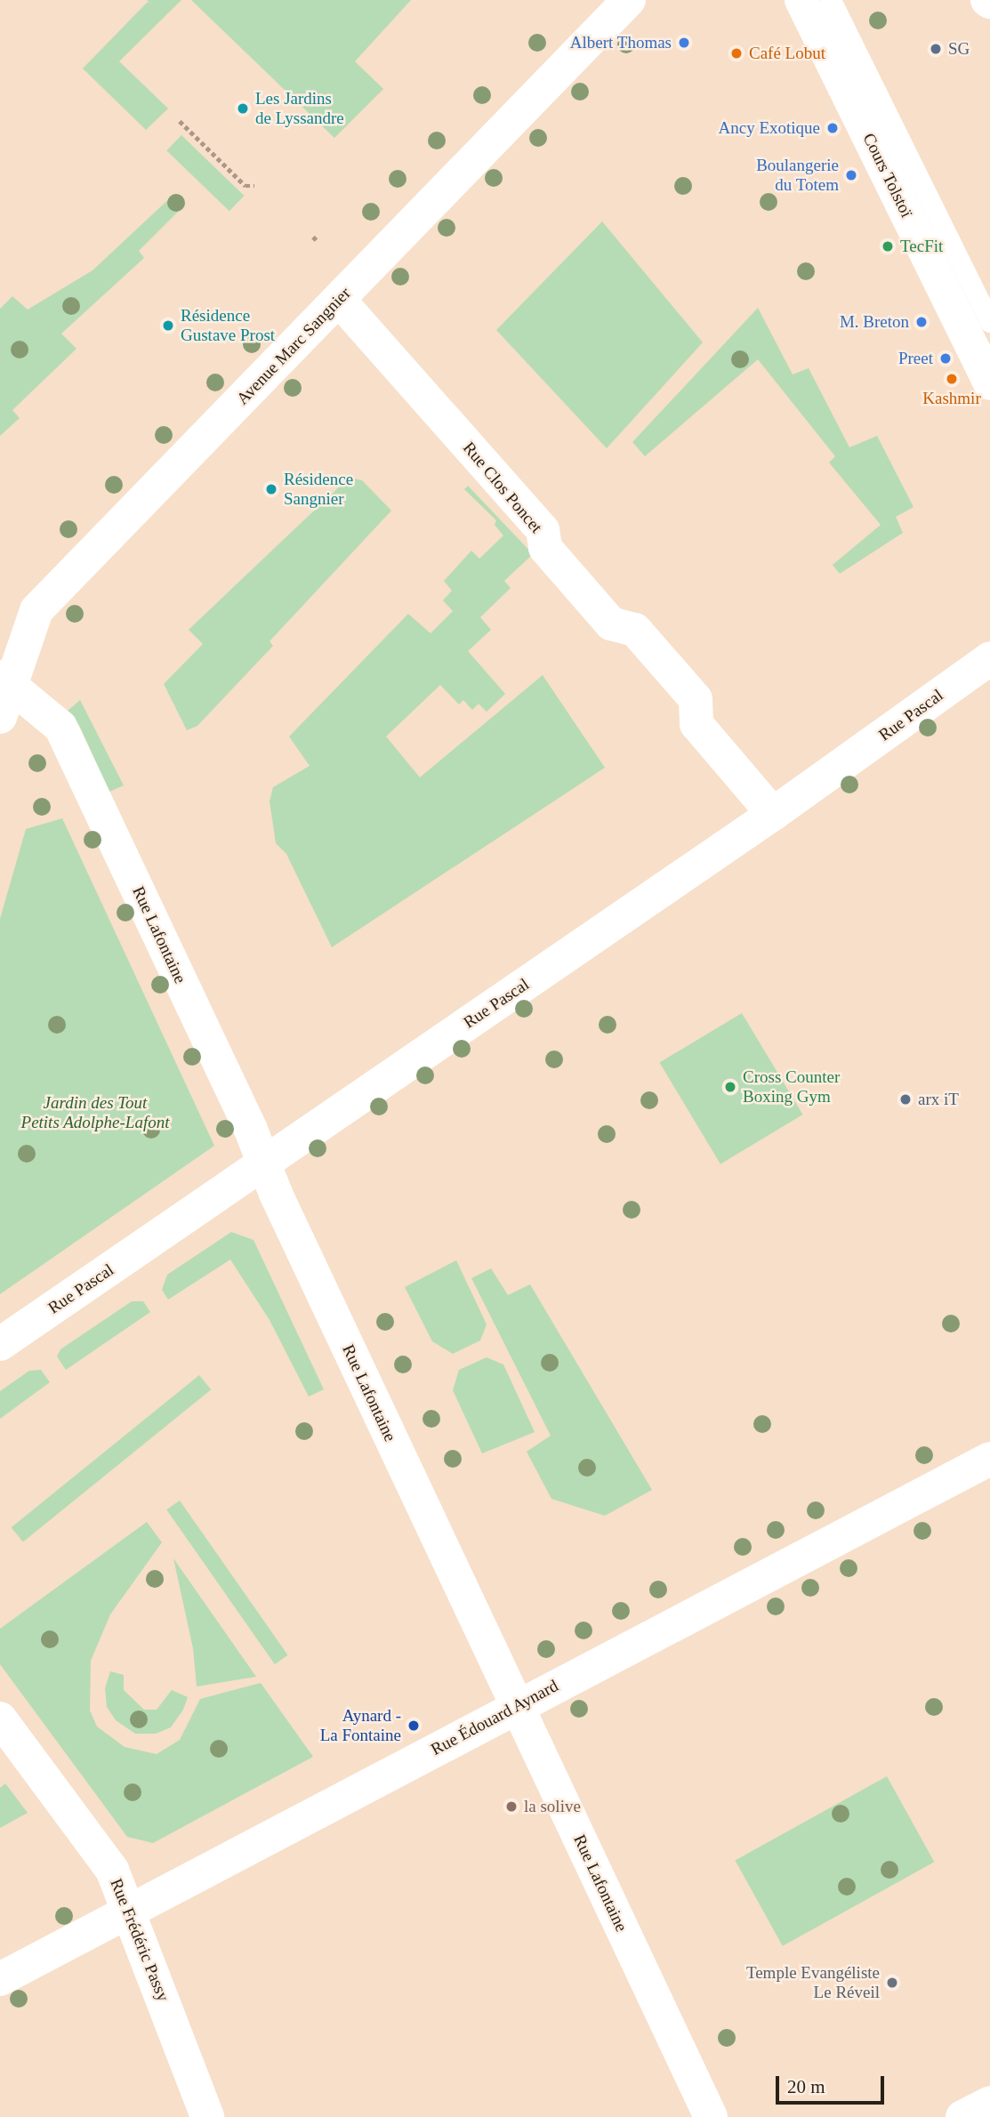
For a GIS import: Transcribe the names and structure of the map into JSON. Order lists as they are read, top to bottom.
{
  "streets": {
    "street": [
      "Cours Tolstoï",
      "Avenue Marc Sangnier",
      "Rue Clos Poncet",
      "Rue Pascal",
      "Rue Lafontaine",
      "Rue Édouard Aynard",
      "Rue Frédéric Passy"
    ]
  },
  "crossings": [
    ["Avenue Marc Sangnier", "Rue Clos Poncet"],
    ["Avenue Marc Sangnier", "Rue Lafontaine"],
    ["Rue Clos Poncet", "Rue Pascal"],
    ["Rue Pascal", "Rue Lafontaine"],
    ["Rue Lafontaine", "Rue Édouard Aynard"],
    ["Rue Édouard Aynard", "Rue Frédéric Passy"]
  ],
  "parks": ["Jardin des Tout Petits Adolphe-Lafont"],
  "places": [
    "Albert Thomas",
    "SG",
    "Café Lobut",
    "Les Jardins de Lyssandre",
    "Ancy Exotique",
    "Boulangerie du Totem",
    "TecFit",
    "M. Breton",
    "Résidence Gustave Prost",
    "Preet",
    "Kashmir",
    "Résidence Sangnier",
    "Cross Counter Boxing Gym",
    "arx iT",
    "Aynard - La Fontaine",
    "la solive",
    "Temple Evangéliste Le Réveil"
  ],
  "scale_bar": "20 m"
}
